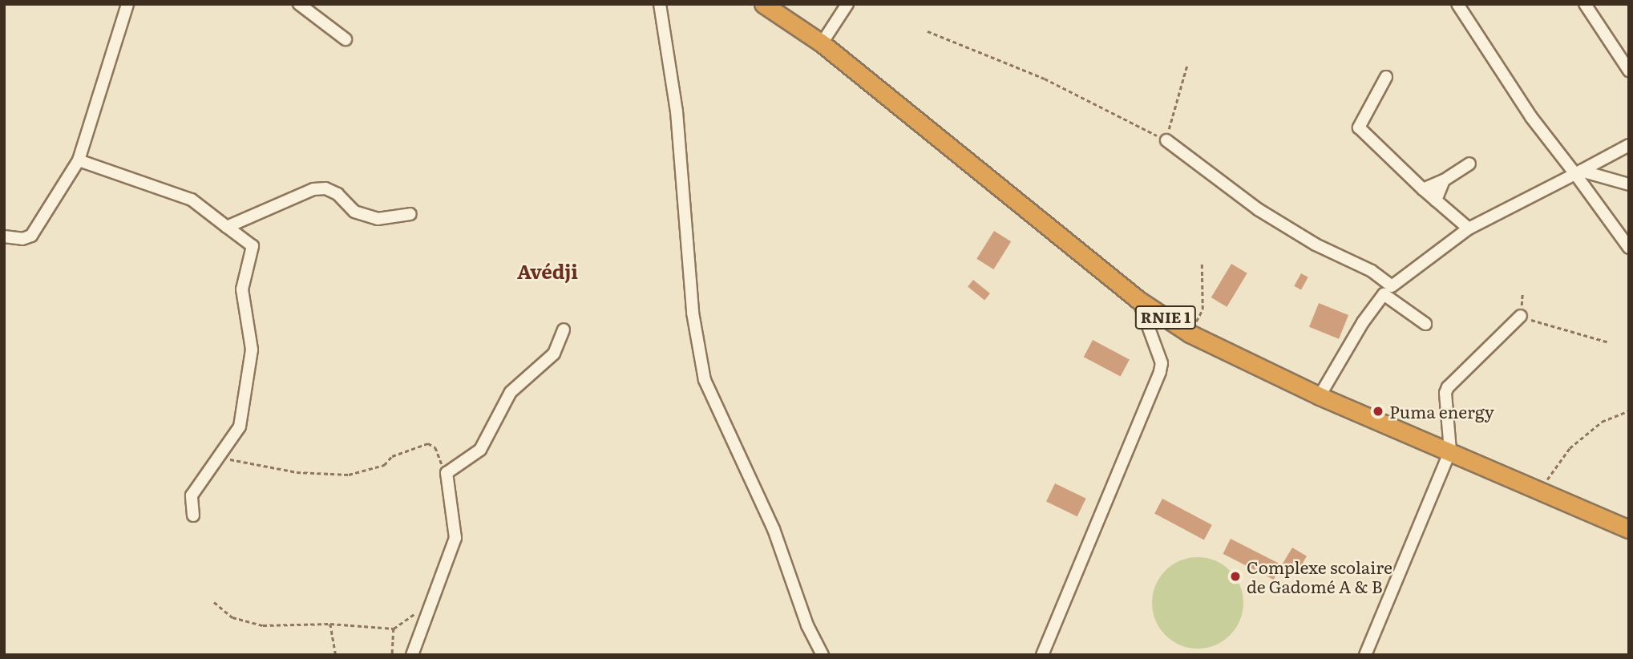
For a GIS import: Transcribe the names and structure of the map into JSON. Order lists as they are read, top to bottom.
{
  "streets": {
    "highway": ["RNIE 1"]
  },
  "districts": ["Avédji"],
  "places": ["Puma energy", "Complexe scolaire de Gadomé A & B"]
}
